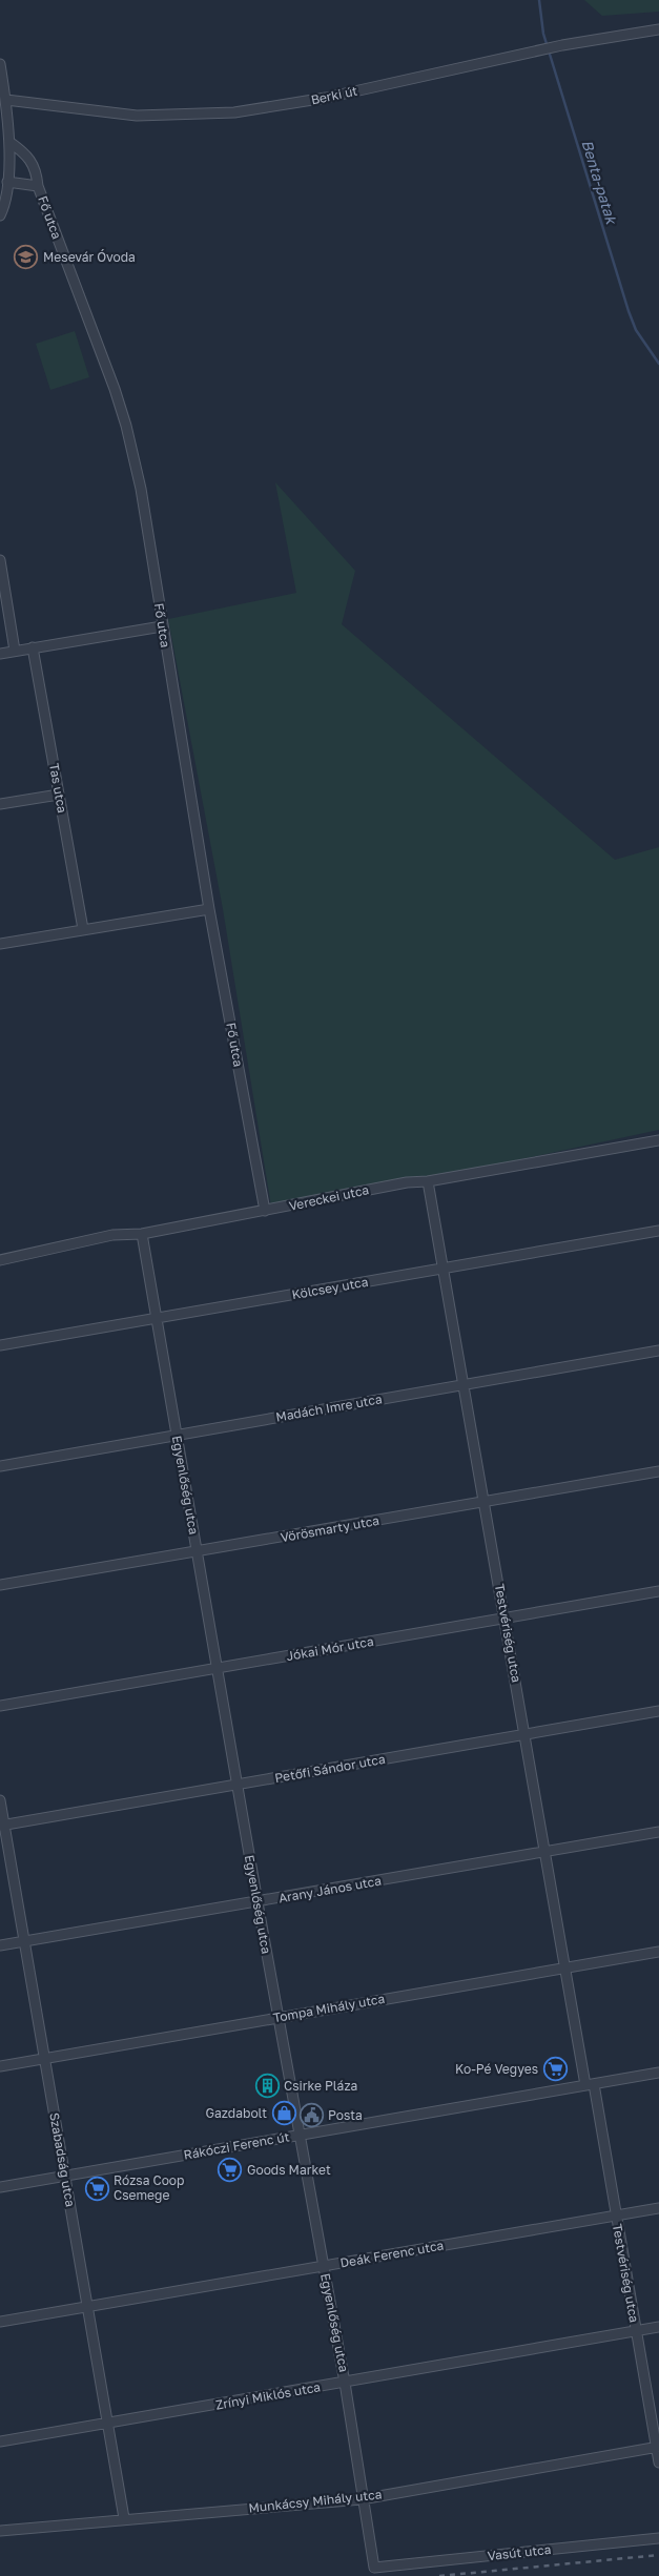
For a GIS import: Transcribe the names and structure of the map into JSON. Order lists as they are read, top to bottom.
{
  "streets": {
    "street": [
      "Berki út",
      "Fő utca",
      "Tas utca",
      "Vereckei utca",
      "Kölcsey utca",
      "Madách Imre utca",
      "Egyenlőség utca",
      "Vörösmarty utca",
      "Testvériség utca",
      "Jókai Mór utca",
      "Petőfi Sándor utca",
      "Arany János utca",
      "Tompa Mihály utca",
      "Rákóczi Ferenc út",
      "Szabadság utca",
      "Deák Ferenc utca",
      "Zrínyi Miklós utca",
      "Munkácsy Mihály utca",
      "Vasút utca"
    ]
  },
  "crossings": [
    ["Fő utca", "Vereckei utca"],
    ["Vereckei utca", "Egyenlőség utca"],
    ["Vereckei utca", "Testvériség utca"],
    ["Kölcsey utca", "Egyenlőség utca"],
    ["Kölcsey utca", "Testvériség utca"],
    ["Madách Imre utca", "Egyenlőség utca"],
    ["Madách Imre utca", "Testvériség utca"],
    ["Egyenlőség utca", "Vörösmarty utca"],
    ["Egyenlőség utca", "Jókai Mór utca"],
    ["Egyenlőség utca", "Petőfi Sándor utca"],
    ["Egyenlőség utca", "Arany János utca"],
    ["Egyenlőség utca", "Tompa Mihály utca"],
    ["Egyenlőség utca", "Rákóczi Ferenc út"],
    ["Egyenlőség utca", "Deák Ferenc utca"],
    ["Egyenlőség utca", "Zrínyi Miklós utca"],
    ["Egyenlőség utca", "Munkácsy Mihály utca"],
    ["Egyenlőség utca", "Vasút utca"],
    ["Vörösmarty utca", "Testvériség utca"],
    ["Testvériség utca", "Jókai Mór utca"],
    ["Testvériség utca", "Petőfi Sándor utca"],
    ["Testvériség utca", "Arany János utca"],
    ["Testvériség utca", "Tompa Mihály utca"],
    ["Testvériség utca", "Rákóczi Ferenc út"],
    ["Testvériség utca", "Deák Ferenc utca"],
    ["Testvériség utca", "Zrínyi Miklós utca"],
    ["Testvériség utca", "Munkácsy Mihály utca"],
    ["Petőfi Sándor utca", "Szabadság utca"],
    ["Arany János utca", "Szabadság utca"],
    ["Tompa Mihály utca", "Szabadság utca"],
    ["Rákóczi Ferenc út", "Szabadság utca"],
    ["Szabadság utca", "Deák Ferenc utca"],
    ["Szabadság utca", "Zrínyi Miklós utca"],
    ["Szabadság utca", "Munkácsy Mihály utca"]
  ],
  "water": ["Benta-patak"],
  "places": {
    "school or university": ["Mesevár Óvoda"],
    "supermarket": ["Ko-Pé Vegyes", "Goods Market", "Rózsa Coop Csemege"],
    "building": ["Csirke Pláza"],
    "shop": ["Gazdabolt"],
    "public building": ["Posta"]
  }
}
